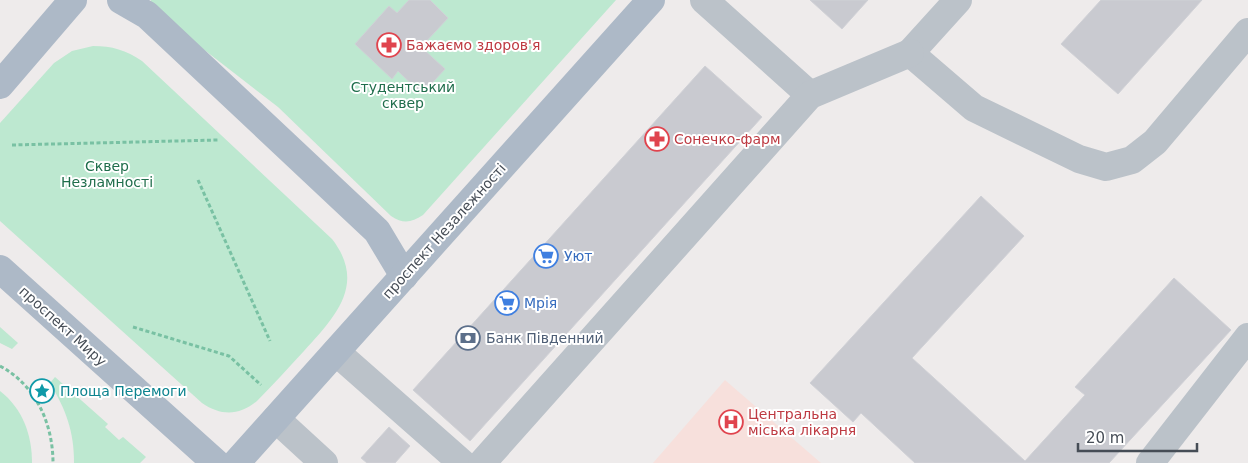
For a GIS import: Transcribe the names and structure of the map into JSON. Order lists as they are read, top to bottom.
{
  "streets": {
    "main road": ["проспект Незалежності", "проспект Миру"]
  },
  "parks": ["Студентський сквер", "Сквер Незламності"],
  "places": {
    "pharmacy": ["Бажаємо здоров'я", "Сонечко-фарм"],
    "supermarket": ["Уют", "Мрія"],
    "bank": ["Банк Південний"],
    "place": ["Площа Перемоги"],
    "hospital": ["Центральна міська лікарня"]
  },
  "scale_bar": "20 m"
}
